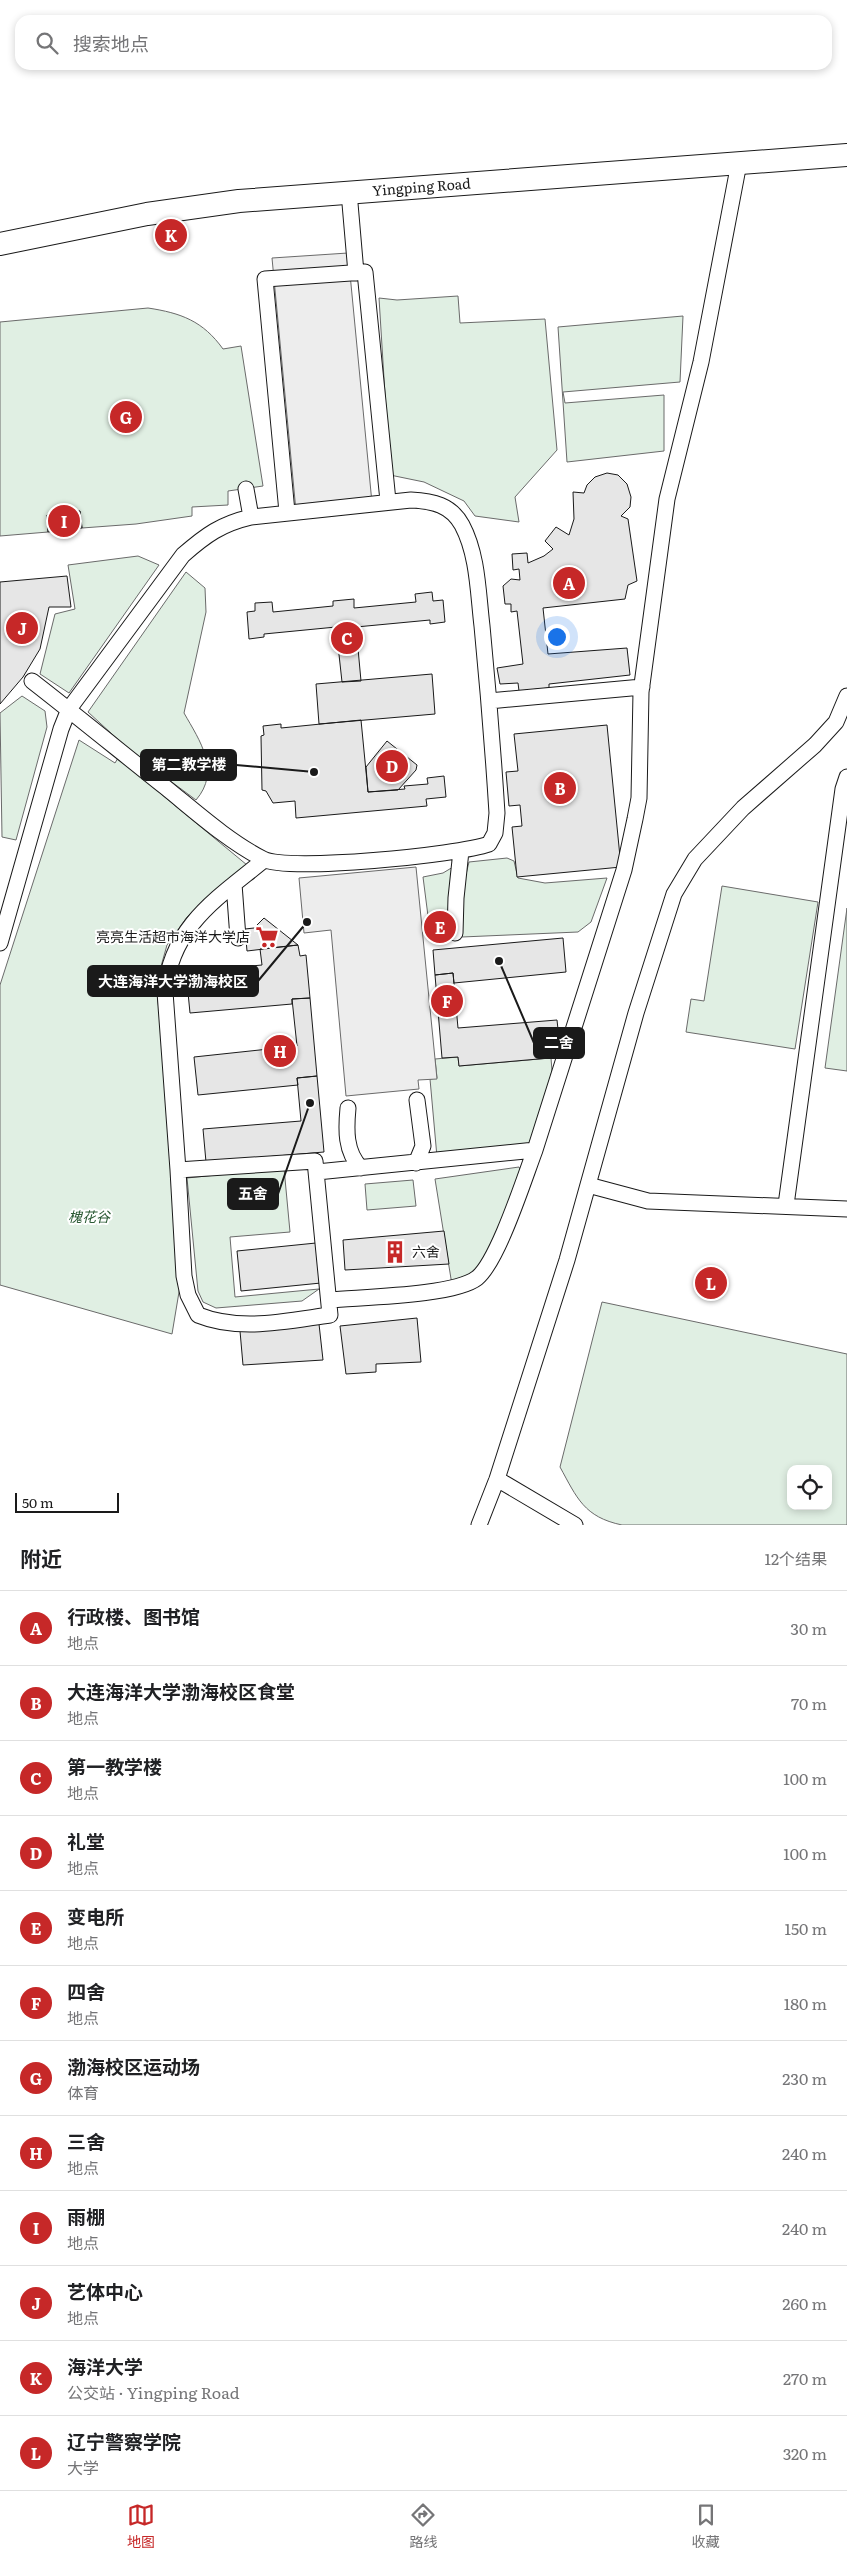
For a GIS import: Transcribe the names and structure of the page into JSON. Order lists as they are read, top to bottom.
{
  "streets": {
    "highway": ["Yingping Road"]
  },
  "parks": ["槐花谷"],
  "places": {
    "other": [
      "第二教学楼",
      "大连海洋大学渤海校区",
      "二舍",
      "五舍"
    ],
    "supermarket": ["亮亮生活超市海洋大学店"],
    "building": ["六舍"]
  },
  "scale_bar": "50 m",
  "page": {
    "search": "搜索地点",
    "pins": [
      "K",
      "G",
      "I",
      "A",
      "J",
      "C",
      "D",
      "B",
      "E",
      "F",
      "H",
      "L"
    ],
    "scale": "50 m",
    "heading": ["附近", "12个结果"],
    "list": [
      {
        "mark": "A",
        "name": "行政楼、图书馆",
        "note": "地点",
        "value": "30 m"
      },
      {
        "mark": "B",
        "name": "大连海洋大学渤海校区食堂",
        "note": "地点",
        "value": "70 m"
      },
      {
        "mark": "C",
        "name": "第一教学楼",
        "note": "地点",
        "value": "100 m"
      },
      {
        "mark": "D",
        "name": "礼堂",
        "note": "地点",
        "value": "100 m"
      },
      {
        "mark": "E",
        "name": "变电所",
        "note": "地点",
        "value": "150 m"
      },
      {
        "mark": "F",
        "name": "四舍",
        "note": "地点",
        "value": "180 m"
      },
      {
        "mark": "G",
        "name": "渤海校区运动场",
        "note": "体育",
        "value": "230 m"
      },
      {
        "mark": "H",
        "name": "三舍",
        "note": "地点",
        "value": "240 m"
      },
      {
        "mark": "I",
        "name": "雨棚",
        "note": "地点",
        "value": "240 m"
      },
      {
        "mark": "J",
        "name": "艺体中心",
        "note": "地点",
        "value": "260 m"
      },
      {
        "mark": "K",
        "name": "海洋大学",
        "note": "公交站 · Yingping Road",
        "value": "270 m"
      },
      {
        "mark": "L",
        "name": "辽宁警察学院",
        "note": "大学",
        "value": "320 m"
      }
    ],
    "nav": ["地图", "路线", "收藏"]
  }
}
